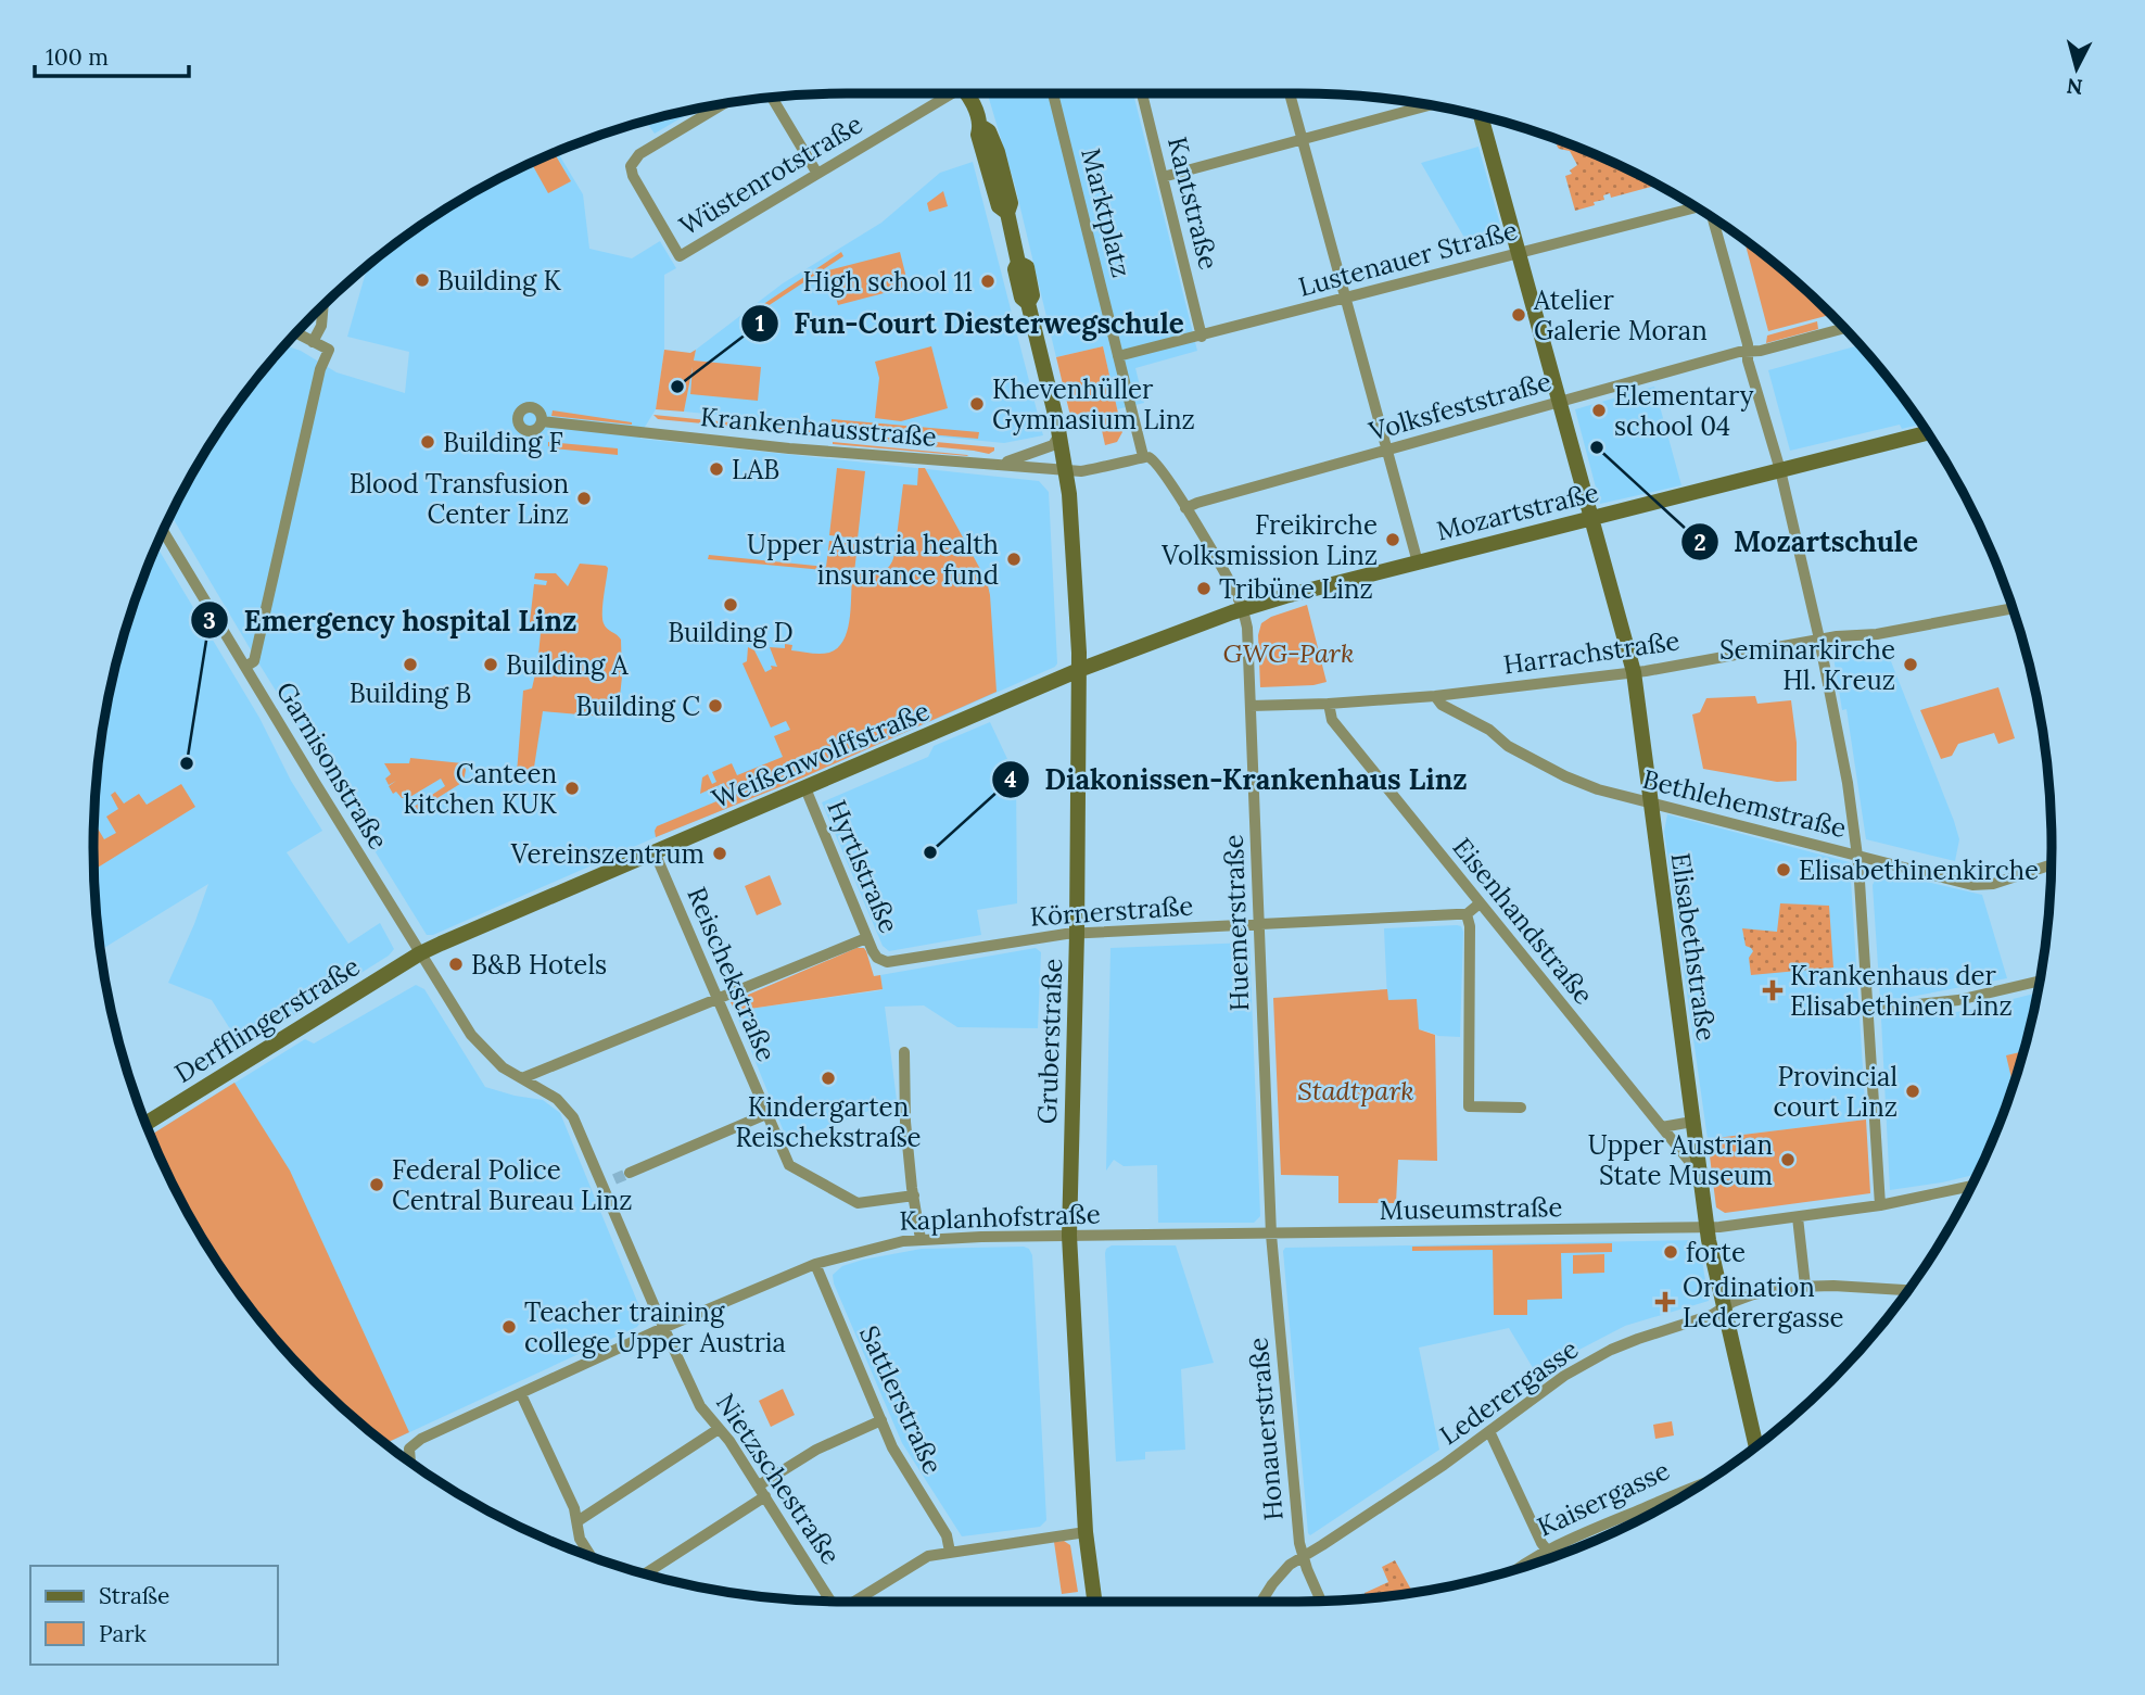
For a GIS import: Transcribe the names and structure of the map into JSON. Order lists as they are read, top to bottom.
{
  "streets": {
    "main road": [
      "Mozartstraße",
      "Weißenwolffstraße",
      "Elisabethstraße",
      "Derfflingerstraße",
      "Gruberstraße"
    ],
    "street": [
      "Wüstenrotstraße",
      "Kantstraße",
      "Marktplatz",
      "Lustenauer Straße",
      "Volksfeststraße",
      "Krankenhausstraße",
      "Harrachstraße",
      "Garnisonstraße",
      "Bethlehemstraße",
      "Hyrtlstraße",
      "Körnerstraße",
      "Eisenhandstraße",
      "Huemerstraße",
      "Reischekstraße",
      "Museumstraße",
      "Kaplanhofstraße",
      "Lederergasse",
      "Sattlerstraße",
      "Honauerstraße",
      "Nietzschestraße",
      "Kaisergasse"
    ]
  },
  "crossings": [
    ["Kantstraße", "Lustenauer Straße"],
    ["Marktplatz", "Lustenauer Straße"],
    ["Lustenauer Straße", "Elisabethstraße"],
    ["Volksfeststraße", "Elisabethstraße"],
    ["Krankenhausstraße", "Gruberstraße"],
    ["Mozartstraße", "Weißenwolffstraße"],
    ["Mozartstraße", "Huemerstraße"],
    ["Mozartstraße", "Elisabethstraße"],
    ["Harrachstraße", "Bethlehemstraße"],
    ["Harrachstraße", "Eisenhandstraße"],
    ["Harrachstraße", "Huemerstraße"],
    ["Harrachstraße", "Elisabethstraße"],
    ["Weißenwolffstraße", "Garnisonstraße"],
    ["Weißenwolffstraße", "Hyrtlstraße"],
    ["Weißenwolffstraße", "Huemerstraße"],
    ["Weißenwolffstraße", "Reischekstraße"],
    ["Weißenwolffstraße", "Derfflingerstraße"],
    ["Weißenwolffstraße", "Gruberstraße"],
    ["Weißenwolffstraße", "Nietzschestraße"],
    ["Garnisonstraße", "Derfflingerstraße"],
    ["Garnisonstraße", "Nietzschestraße"],
    ["Bethlehemstraße", "Elisabethstraße"],
    ["Hyrtlstraße", "Körnerstraße"],
    ["Körnerstraße", "Huemerstraße"],
    ["Körnerstraße", "Gruberstraße"],
    ["Eisenhandstraße", "Elisabethstraße"],
    ["Huemerstraße", "Museumstraße"],
    ["Huemerstraße", "Kaplanhofstraße"],
    ["Huemerstraße", "Honauerstraße"],
    ["Elisabethstraße", "Museumstraße"],
    ["Derfflingerstraße", "Nietzschestraße"],
    ["Gruberstraße", "Kaplanhofstraße"],
    ["Museumstraße", "Kaplanhofstraße"],
    ["Museumstraße", "Honauerstraße"],
    ["Kaplanhofstraße", "Sattlerstraße"],
    ["Kaplanhofstraße", "Honauerstraße"],
    ["Kaplanhofstraße", "Nietzschestraße"],
    ["Lederergasse", "Honauerstraße"]
  ],
  "parks": ["GWG-Park", "Stadtpark"],
  "places": {
    "other": [
      "Building K",
      "High school 11",
      "Atelier Galerie Moran",
      "Fun-Court Diesterwegschule",
      "Khevenhüller Gymnasium Linz",
      "Elementary school 04",
      "Building F",
      "Mozartschule",
      "LAB",
      "Blood Transfusion Center Linz",
      "Freikirche Volksmission Linz",
      "Upper Austria health insurance fund",
      "Tribüne Linz",
      "Building D",
      "Building B",
      "Building A",
      "Seminarkirche Hl. Kreuz",
      "Building C",
      "Emergency hospital Linz",
      "Canteen kitchen KUK",
      "Diakonissen-Krankenhaus Linz",
      "Vereinszentrum",
      "Elisabethinenkirche",
      "B&B Hotels",
      "Kindergarten Reischekstraße",
      "Provincial court Linz",
      "Upper Austrian State Museum",
      "Federal Police Central Bureau Linz",
      "forte",
      "Teacher training college Upper Austria"
    ],
    "health": ["Krankenhaus der Elisabethinen Linz", "Ordination Lederergasse"]
  },
  "legend": ["Straße", "Park"],
  "scale_bar": "100 m",
  "north": "bottom"
}
